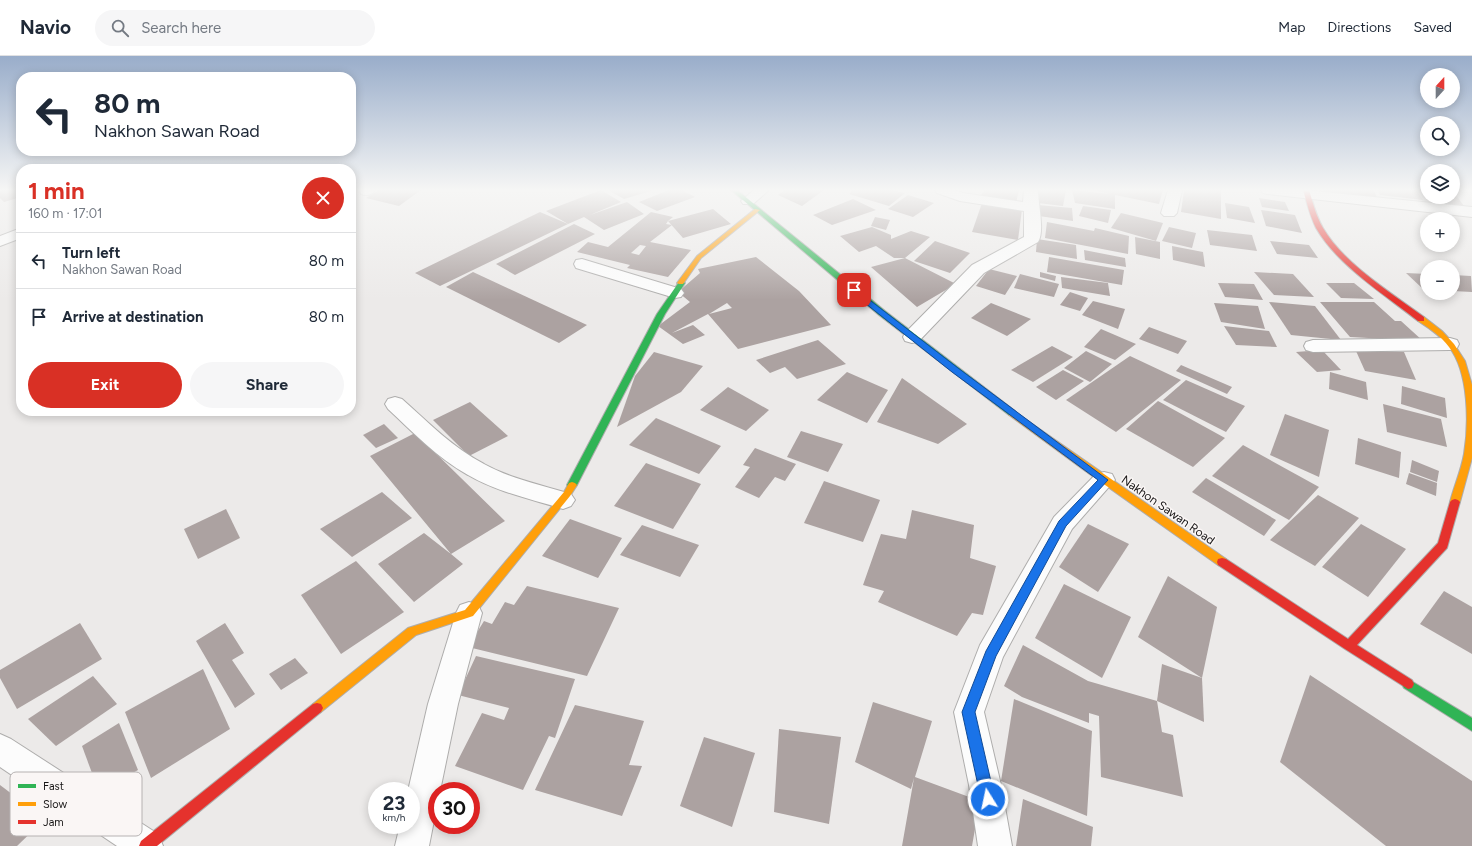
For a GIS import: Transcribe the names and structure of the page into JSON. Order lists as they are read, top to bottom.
{
  "streets": {
    "street": ["Nakhon Sawan Road"]
  },
  "legend": ["Fast", "Slow", "Jam"],
  "north": "top",
  "page": {
    "header": "Navio",
    "search": "Search here",
    "nav": ["Map", "Directions", "Saved"],
    "map_buttons": ["+", "−"],
    "turn": ["80 m", "Nakhon Sawan Road"],
    "heading": ["1 min", "160 m · 17:01"],
    "list": [
      {
        "name": "Turn left",
        "note": "Nakhon Sawan Road",
        "value": "80 m"
      },
      {
        "name": "Arrive at destination",
        "value": "80 m"
      }
    ],
    "buttons": ["Exit", "Share"],
    "speed": "23 km/h",
    "limit": "30"
  }
}
